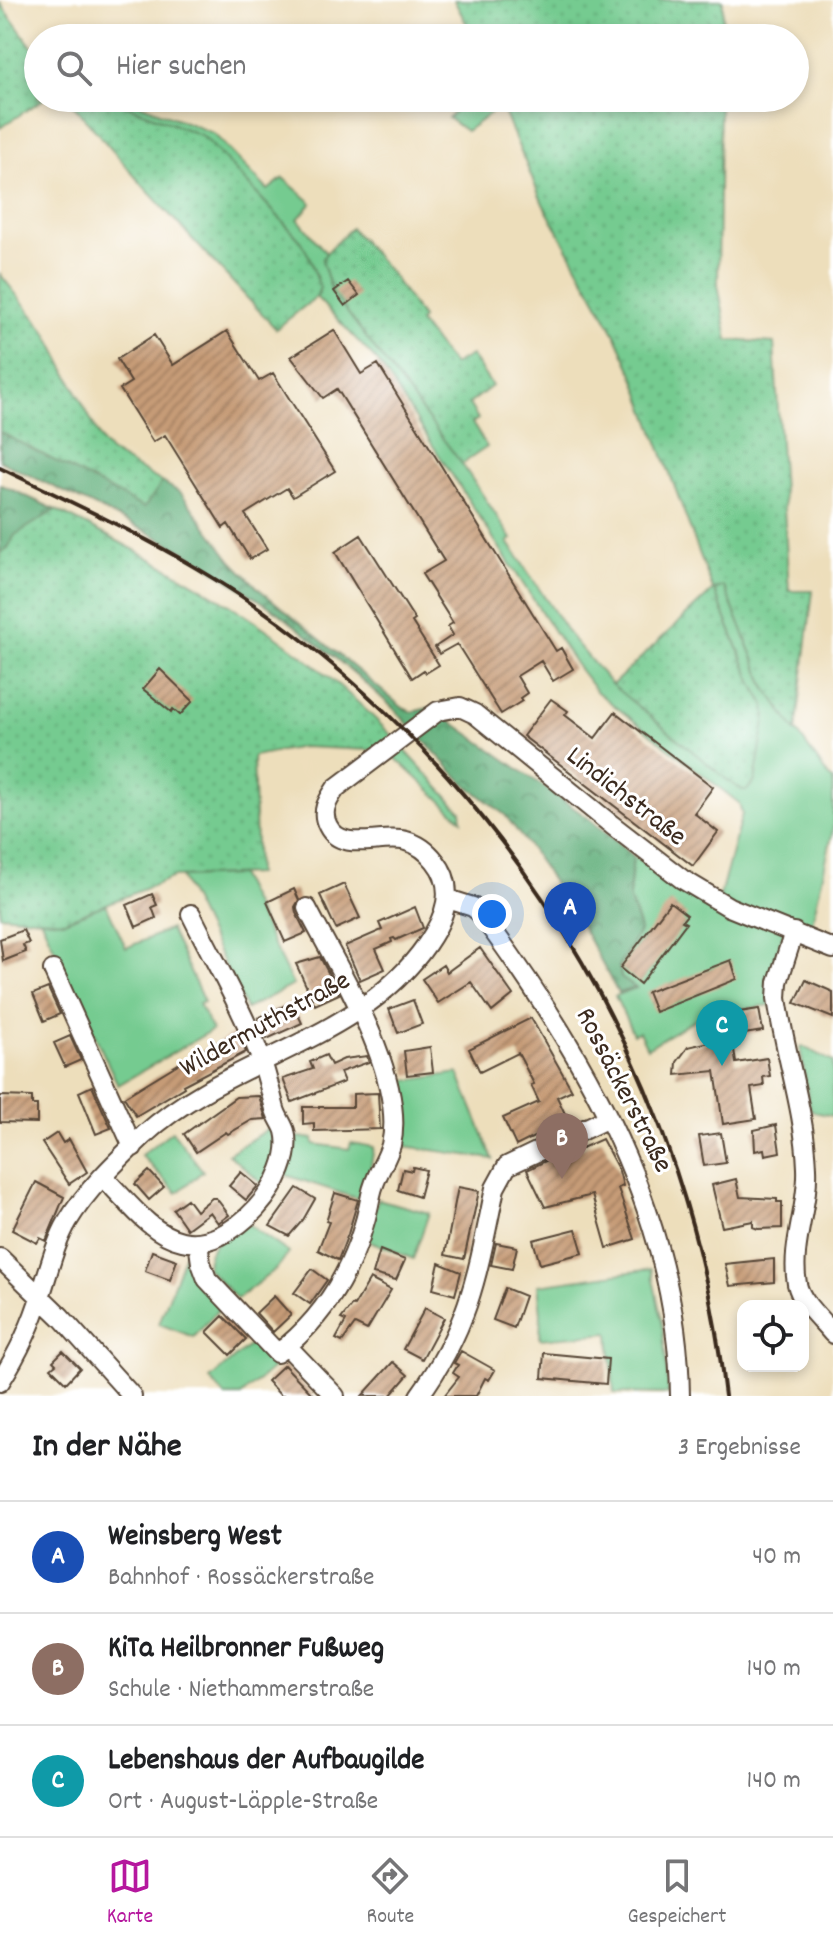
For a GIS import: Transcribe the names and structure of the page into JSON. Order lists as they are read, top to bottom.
{
  "streets": {
    "street": ["Lindichstraße", "Wildermuthstraße", "Rossäckerstraße"]
  },
  "crossings": [
    ["Lindichstraße", "Wildermuthstraße"],
    ["Lindichstraße", "Rossäckerstraße"],
    ["Wildermuthstraße", "Rossäckerstraße"]
  ],
  "page": {
    "search": "Hier suchen",
    "pins": ["A", "C", "B"],
    "heading": ["In der Nähe", "3 Ergebnisse"],
    "list": [
      {
        "mark": "A",
        "name": "Weinsberg West",
        "note": "Bahnhof · Rossäckerstraße",
        "value": "40 m"
      },
      {
        "mark": "B",
        "name": "KiTa Heilbronner Fußweg",
        "note": "Schule · Niethammerstraße",
        "value": "140 m"
      },
      {
        "mark": "C",
        "name": "Lebenshaus der Aufbaugilde",
        "note": "Ort · August-Läpple-Straße",
        "value": "140 m"
      }
    ],
    "nav": ["Karte", "Route", "Gespeichert"]
  }
}
